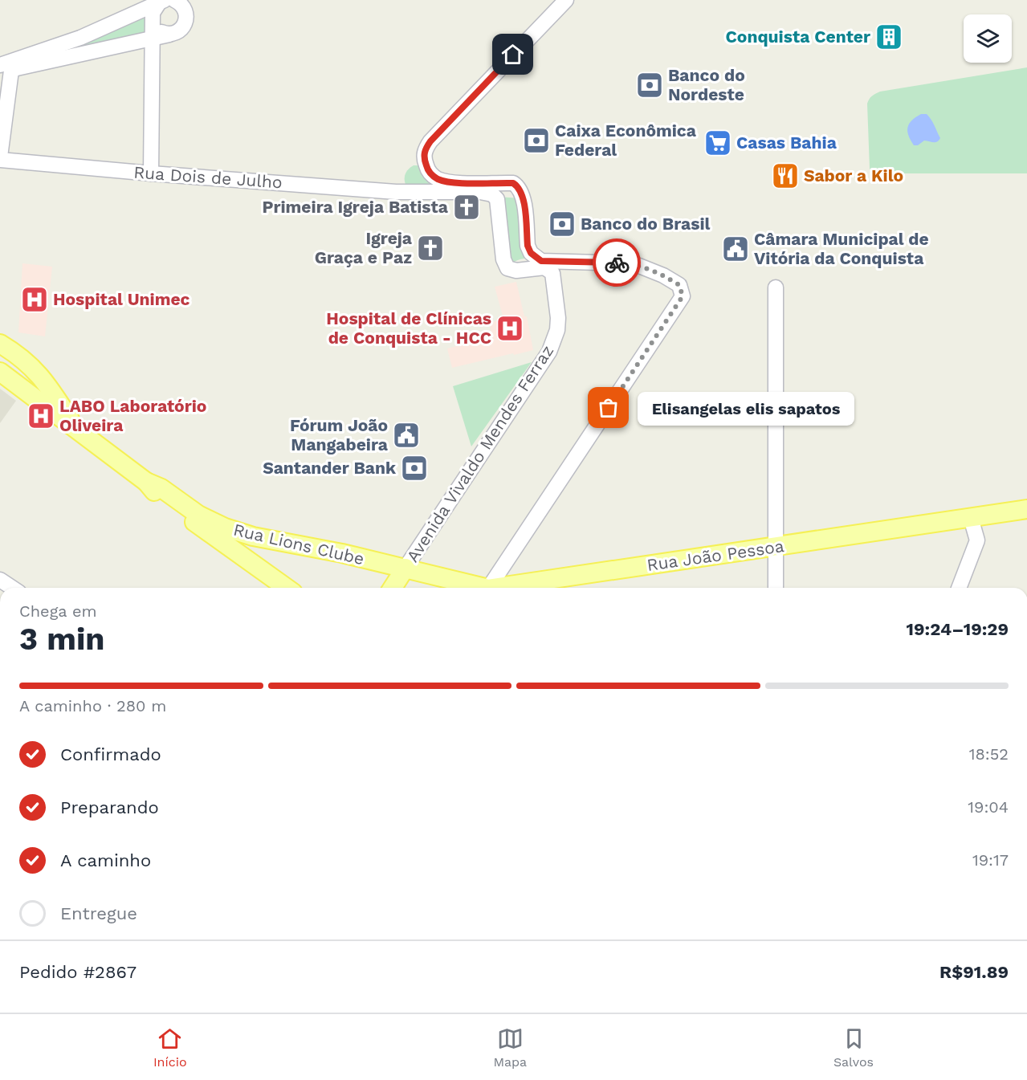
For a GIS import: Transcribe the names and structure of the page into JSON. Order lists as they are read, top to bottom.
{
  "streets": {
    "main road": ["Avenida Vivaldo Mendes Ferraz", "Rua Lions Clube", "Rua João Pessoa"],
    "street": ["Rua Dois de Julho"]
  },
  "crossings": [
    ["Rua Dois de Julho", "Avenida Vivaldo Mendes Ferraz"],
    ["Avenida Vivaldo Mendes Ferraz", "Rua Lions Clube"],
    ["Avenida Vivaldo Mendes Ferraz", "Rua João Pessoa"],
    ["Rua Lions Clube", "Rua João Pessoa"]
  ],
  "places": {
    "building": ["Conquista Center"],
    "bank": [
      "Banco do Nordeste",
      "Caixa Econômica Federal",
      "Banco do Brasil",
      "Santander Bank"
    ],
    "supermarket": ["Casas Bahia"],
    "restaurant": ["Sabor a Kilo"],
    "church": ["Primeira Igreja Batista", "Igreja Graça e Paz"],
    "public building": ["Câmara Municipal de Vitória da Conquista", "Fórum João Mangabeira"],
    "hospital": ["Hospital Unimec", "Hospital de Clínicas de Conquista - HCC", "LABO Laboratório Oliveira"],
    "other": ["Elisangelas elis sapatos"]
  },
  "page": {
    "bubble": "Elisangelas elis sapatos",
    "heading": ["3 min", "Chega em", "19:24–19:29"],
    "panel": ["Pedido #2867", "R$91.89"],
    "bar": "A caminho · 280 m",
    "list": [
      ["Confirmado", "18:52"],
      ["Preparando", "19:04"],
      ["A caminho", "19:17"],
      "Entregue"
    ],
    "tabs": ["Início", "Mapa", "Salvos"]
  }
}
